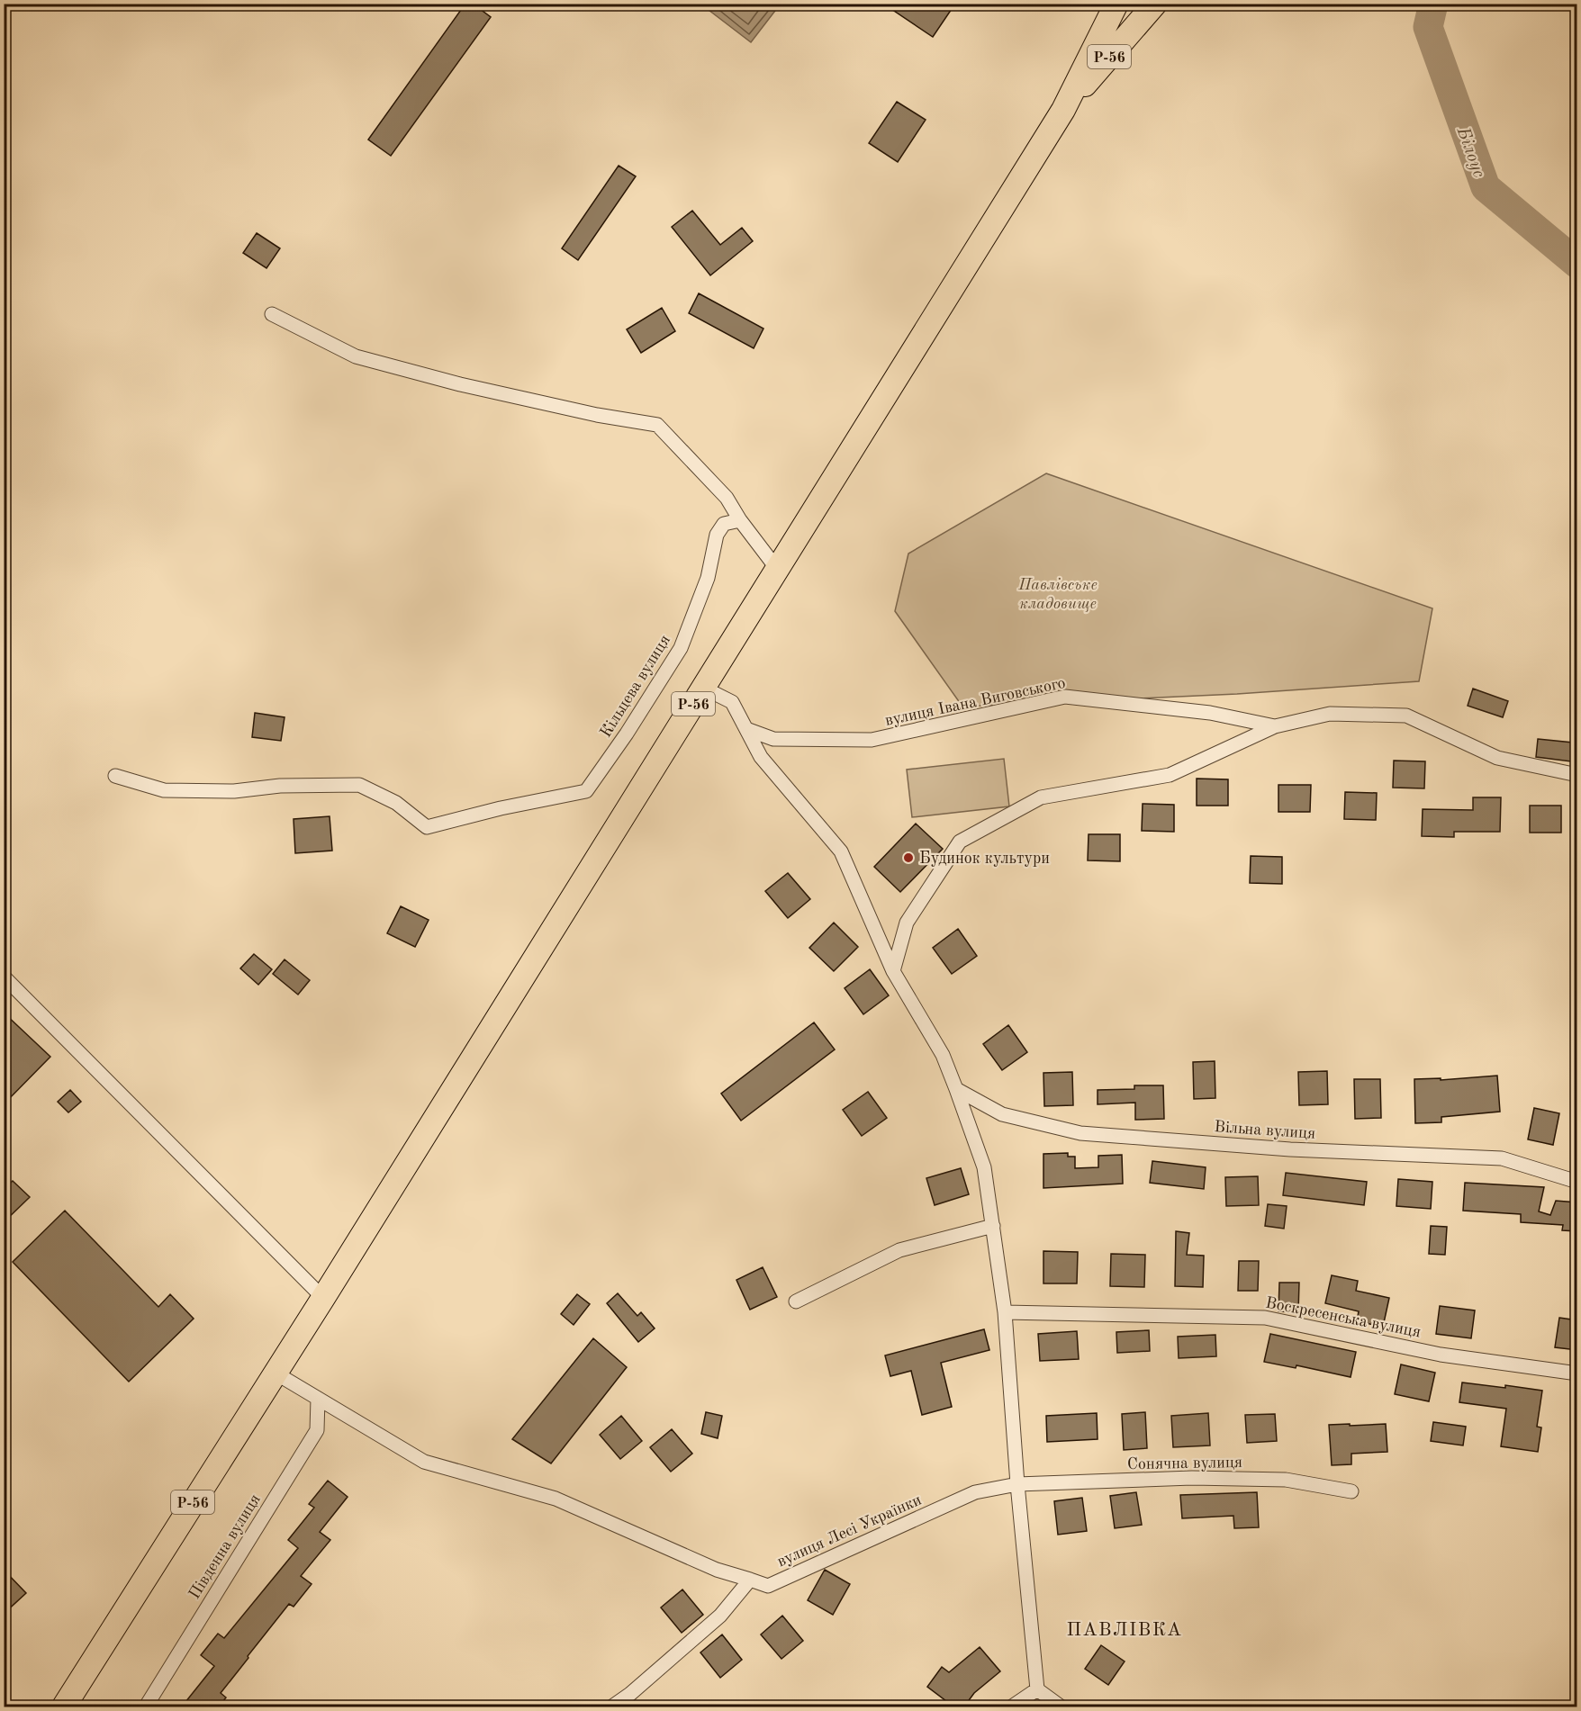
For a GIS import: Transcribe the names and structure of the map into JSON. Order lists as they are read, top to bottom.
{
  "streets": {
    "main road": ["Р-56"],
    "street": [
      "Кільцева вулиця",
      "вулиця Івана Виговського",
      "Вільна вулиця",
      "Воскресенська вулиця",
      "Сонячна вулиця",
      "вулиця Лесі Українки",
      "Південна вулиця"
    ]
  },
  "crossings": [
    ["Р-56", "вулиця Лесі Українки"],
    ["Сонячна вулиця", "вулиця Лесі Українки"],
    ["вулиця Лесі Українки", "Південна вулиця"]
  ],
  "districts": ["ПАВЛІВКА"],
  "water": ["Білоус"],
  "parks": ["Павлівське кладовище"],
  "places": ["Будинок культури"]
}
